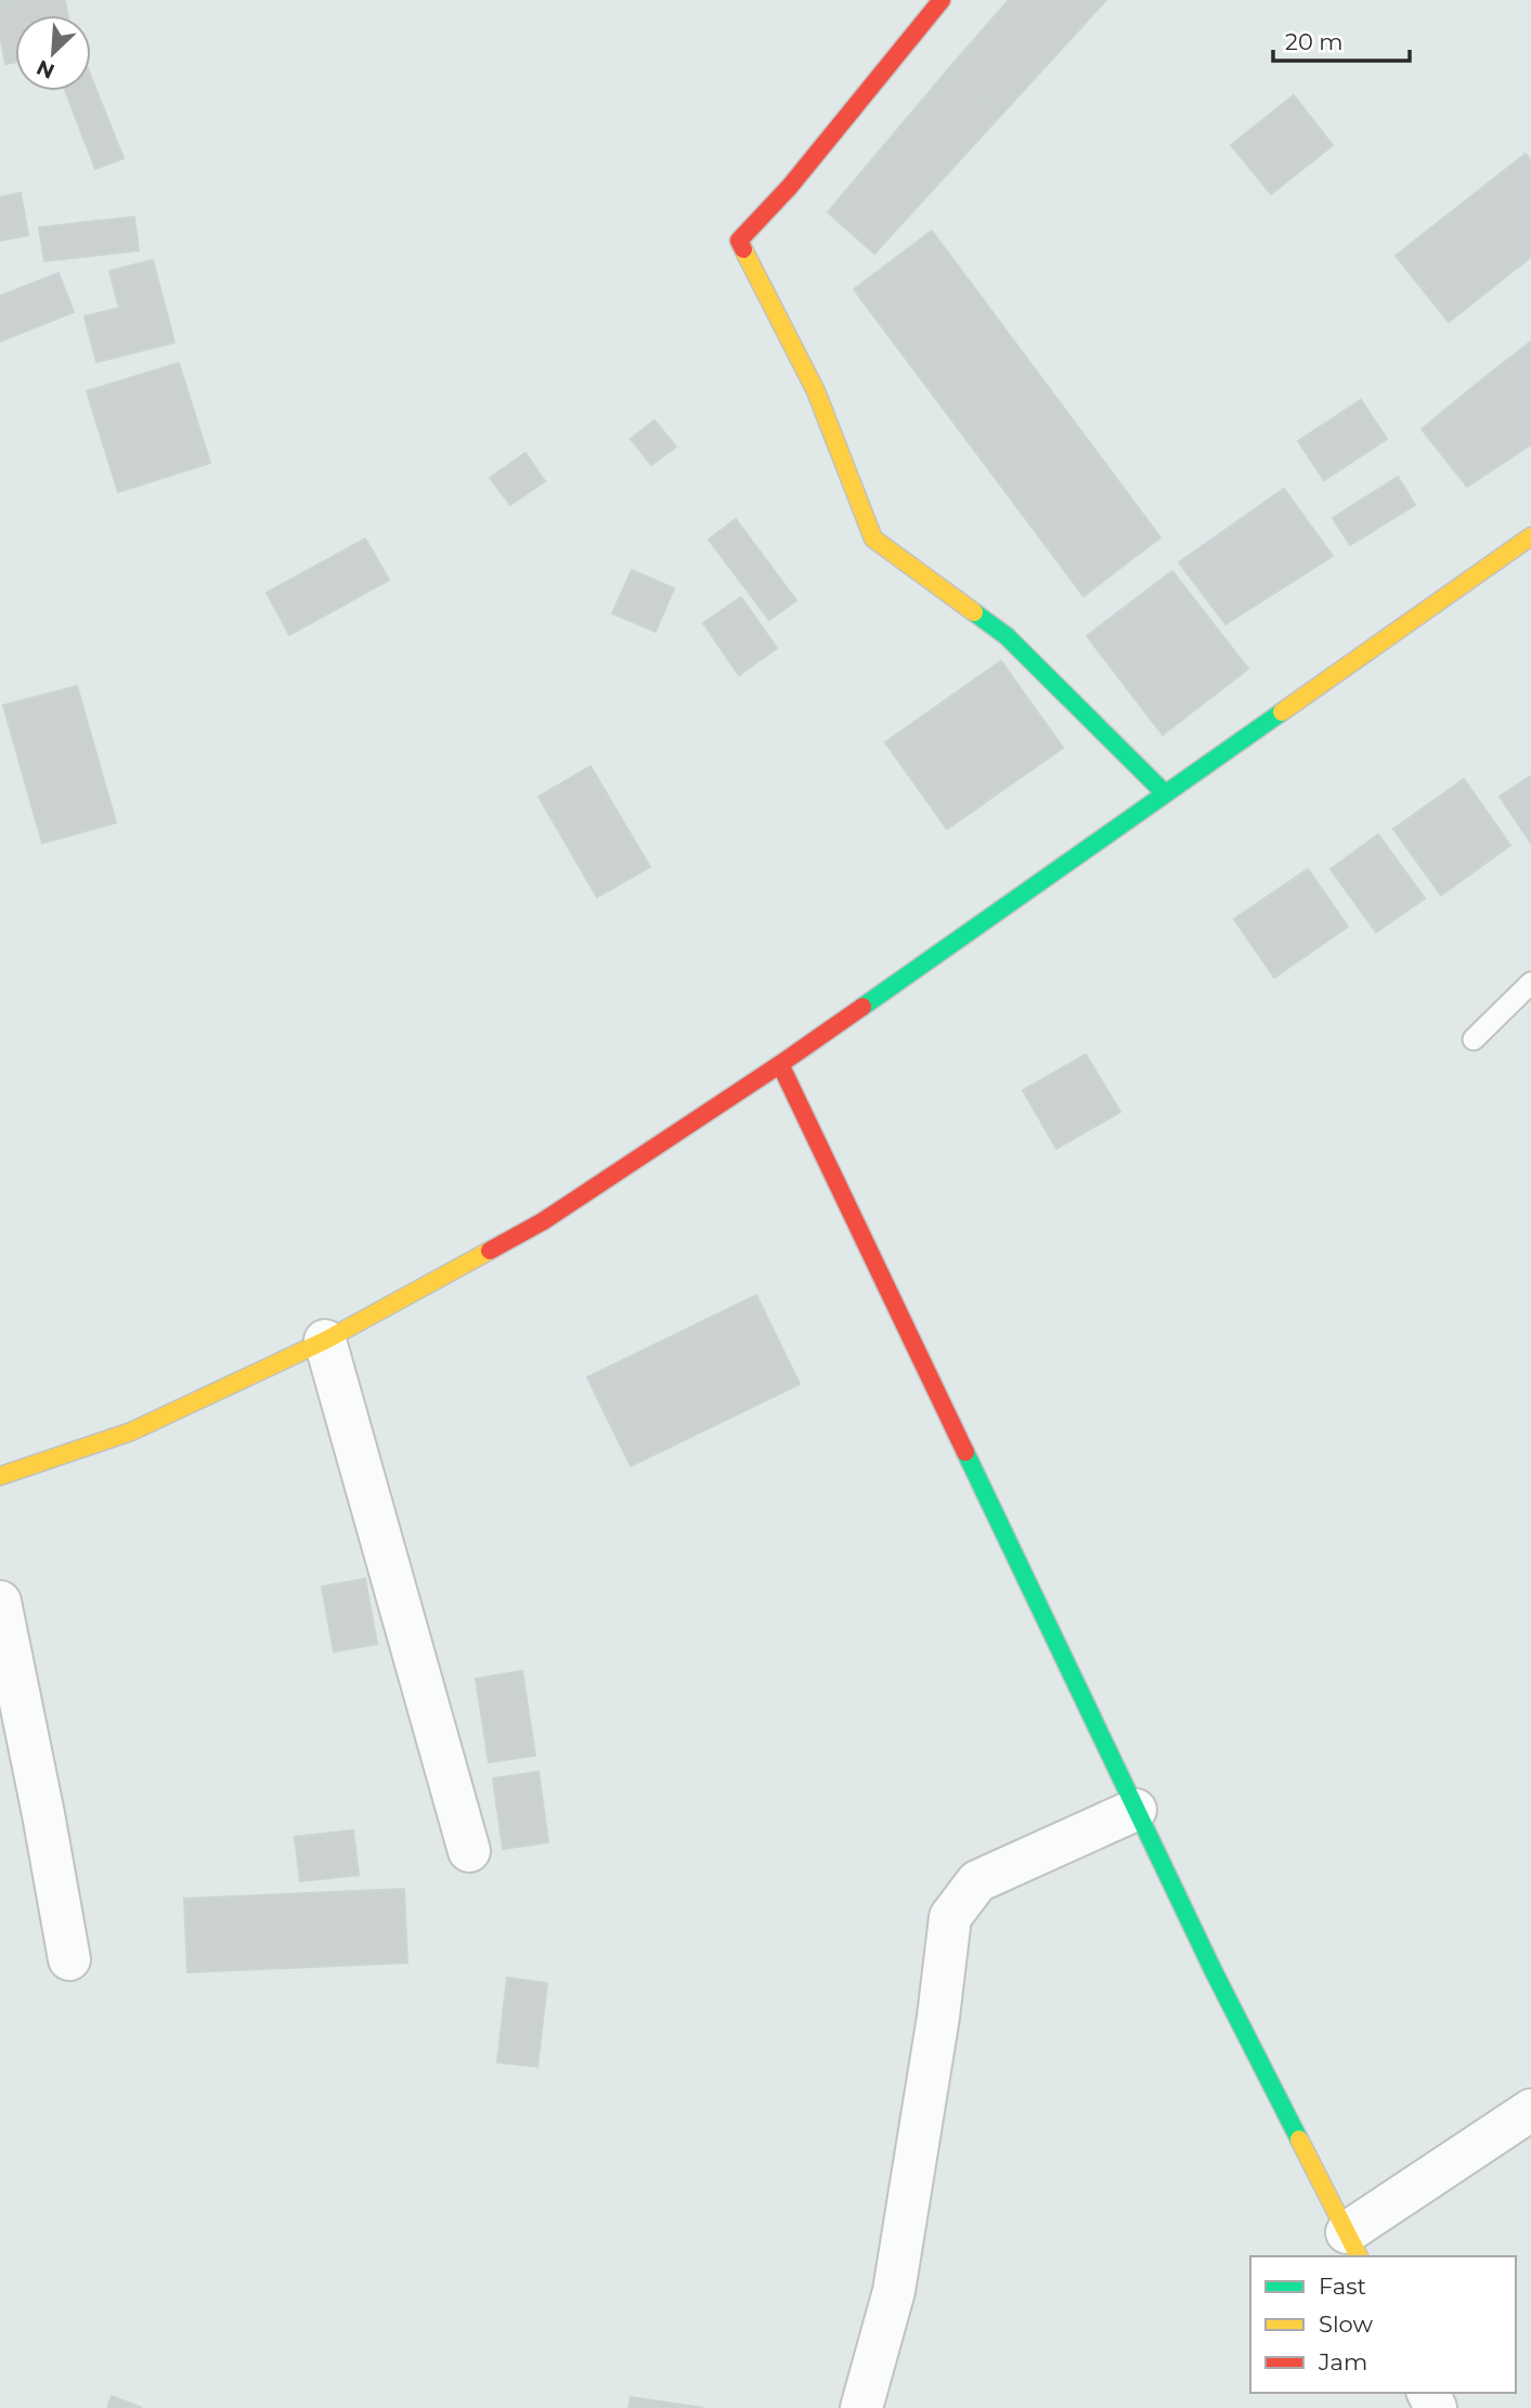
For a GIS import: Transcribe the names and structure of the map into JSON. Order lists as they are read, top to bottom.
{
  "legend": ["Fast", "Slow", "Jam"],
  "scale_bar": "20 m",
  "north": "bottom left"
}
